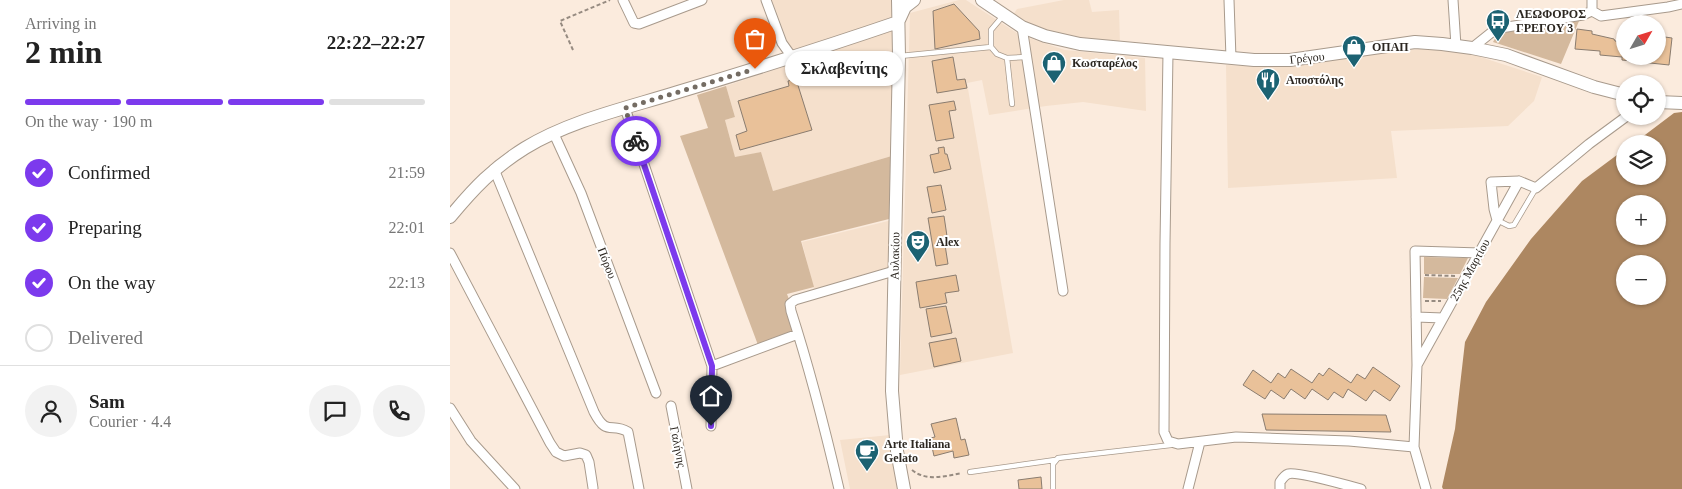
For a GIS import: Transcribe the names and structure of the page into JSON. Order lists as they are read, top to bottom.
{
  "streets": {
    "main road": ["Γρέγου", "Αυλακίου"],
    "street": ["Πόρου", "25ης Μαρτίου", "Γαλήνης"]
  },
  "places": {
    "bus stop": ["ΛΕΩΦΟΡΟΣ ΓΡΕΓΟΥ 3"],
    "shop": ["ΟΠΑΠ", "Κωσταρέλος"],
    "other": ["Σκλαβενίτης"],
    "restaurant": ["Αποστόλης"],
    "theatre": ["Alex"],
    "cafe": ["Arte Italiana Gelato"]
  },
  "north": "top right",
  "page": {
    "heading": ["2 min", "Arriving in", "22:22–22:27"],
    "panel": ["Sam", "Courier · 4.4"],
    "map_buttons": ["+", "−"],
    "bubble": "Σκλαβενίτης",
    "bar": "On the way · 190 m",
    "list": [
      ["Confirmed", "21:59"],
      ["Preparing", "22:01"],
      ["On the way", "22:13"],
      "Delivered"
    ]
  }
}
